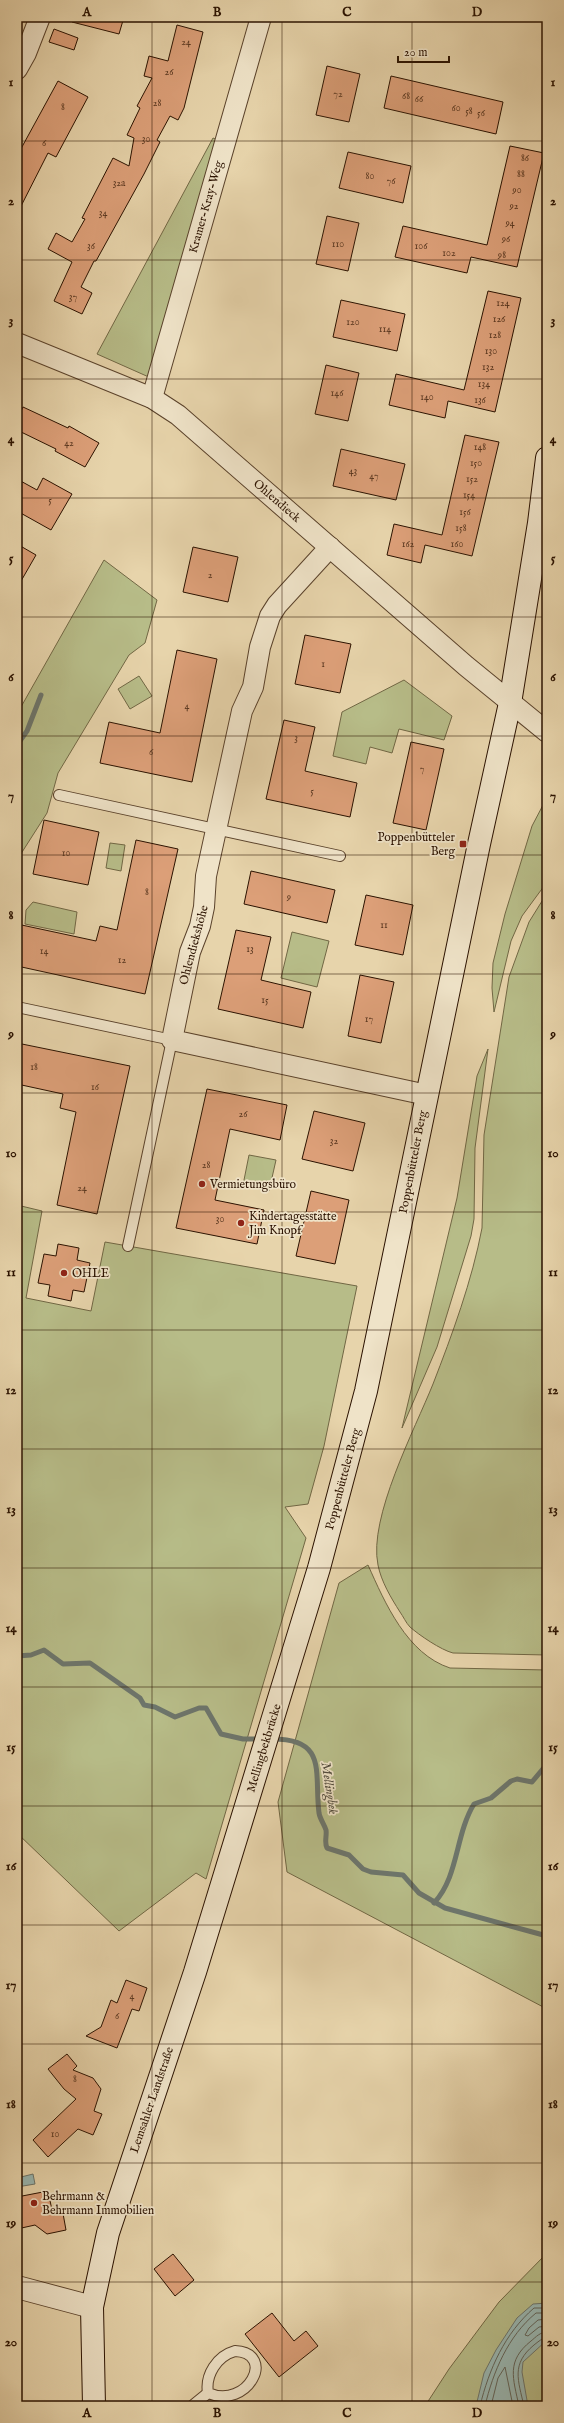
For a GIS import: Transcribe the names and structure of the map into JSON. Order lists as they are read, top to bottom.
{
  "streets": {
    "main road": ["Poppenbütteler Berg", "Mellingbekbrücke", "Lemsahler Landstraße"],
    "street": ["Kramer-Kray-Weg", "Ohlendieck", "Ohlendiekshöhe"]
  },
  "crossings": [
    ["Kramer-Kray-Weg", "Ohlendieck"],
    ["Ohlendieck", "Ohlendiekshöhe"],
    ["Ohlendieck", "Poppenbütteler Berg"],
    ["Poppenbütteler Berg", "Mellingbekbrücke"],
    ["Mellingbekbrücke", "Lemsahler Landstraße"]
  ],
  "water": ["Mellingbek"],
  "places": {
    "transit": ["Poppenbütteler Berg"],
    "other": [
      "Vermietungsbüro",
      "Kindertagesstätte Jim Knopf",
      "OHLE",
      "Behrmann & Behrmann Immobilien"
    ]
  },
  "house_numbers": [
    "24",
    "26",
    "72",
    "68",
    "66",
    "28",
    "8",
    "60",
    "58",
    "56",
    "30",
    "6",
    "86",
    "88",
    "80",
    "76",
    "32a",
    "90",
    "92",
    "34",
    "94",
    "96",
    "110",
    "36",
    "106",
    "102",
    "98",
    "37",
    "124",
    "126",
    "120",
    "114",
    "128",
    "130",
    "132",
    "134",
    "146",
    "140",
    "136",
    "42",
    "148",
    "150",
    "43",
    "47",
    "152",
    "154",
    "5",
    "156",
    "158",
    "162",
    "160",
    "2",
    "1",
    "4",
    "3",
    "6",
    "7",
    "5",
    "10",
    "8",
    "9",
    "11",
    "13",
    "14",
    "12",
    "15",
    "17",
    "18",
    "16",
    "26",
    "32",
    "28",
    "24",
    "30",
    "4",
    "6",
    "8",
    "10"
  ],
  "scale_bar": "20 m",
  "grid": {
    "columns": [
      "A",
      "B",
      "C",
      "D"
    ],
    "rows": [
      "1",
      "2",
      "3",
      "4",
      "5",
      "6",
      "7",
      "8",
      "9",
      "10",
      "11",
      "12",
      "13",
      "14",
      "15",
      "16",
      "17",
      "18",
      "19",
      "20"
    ]
  }
}
